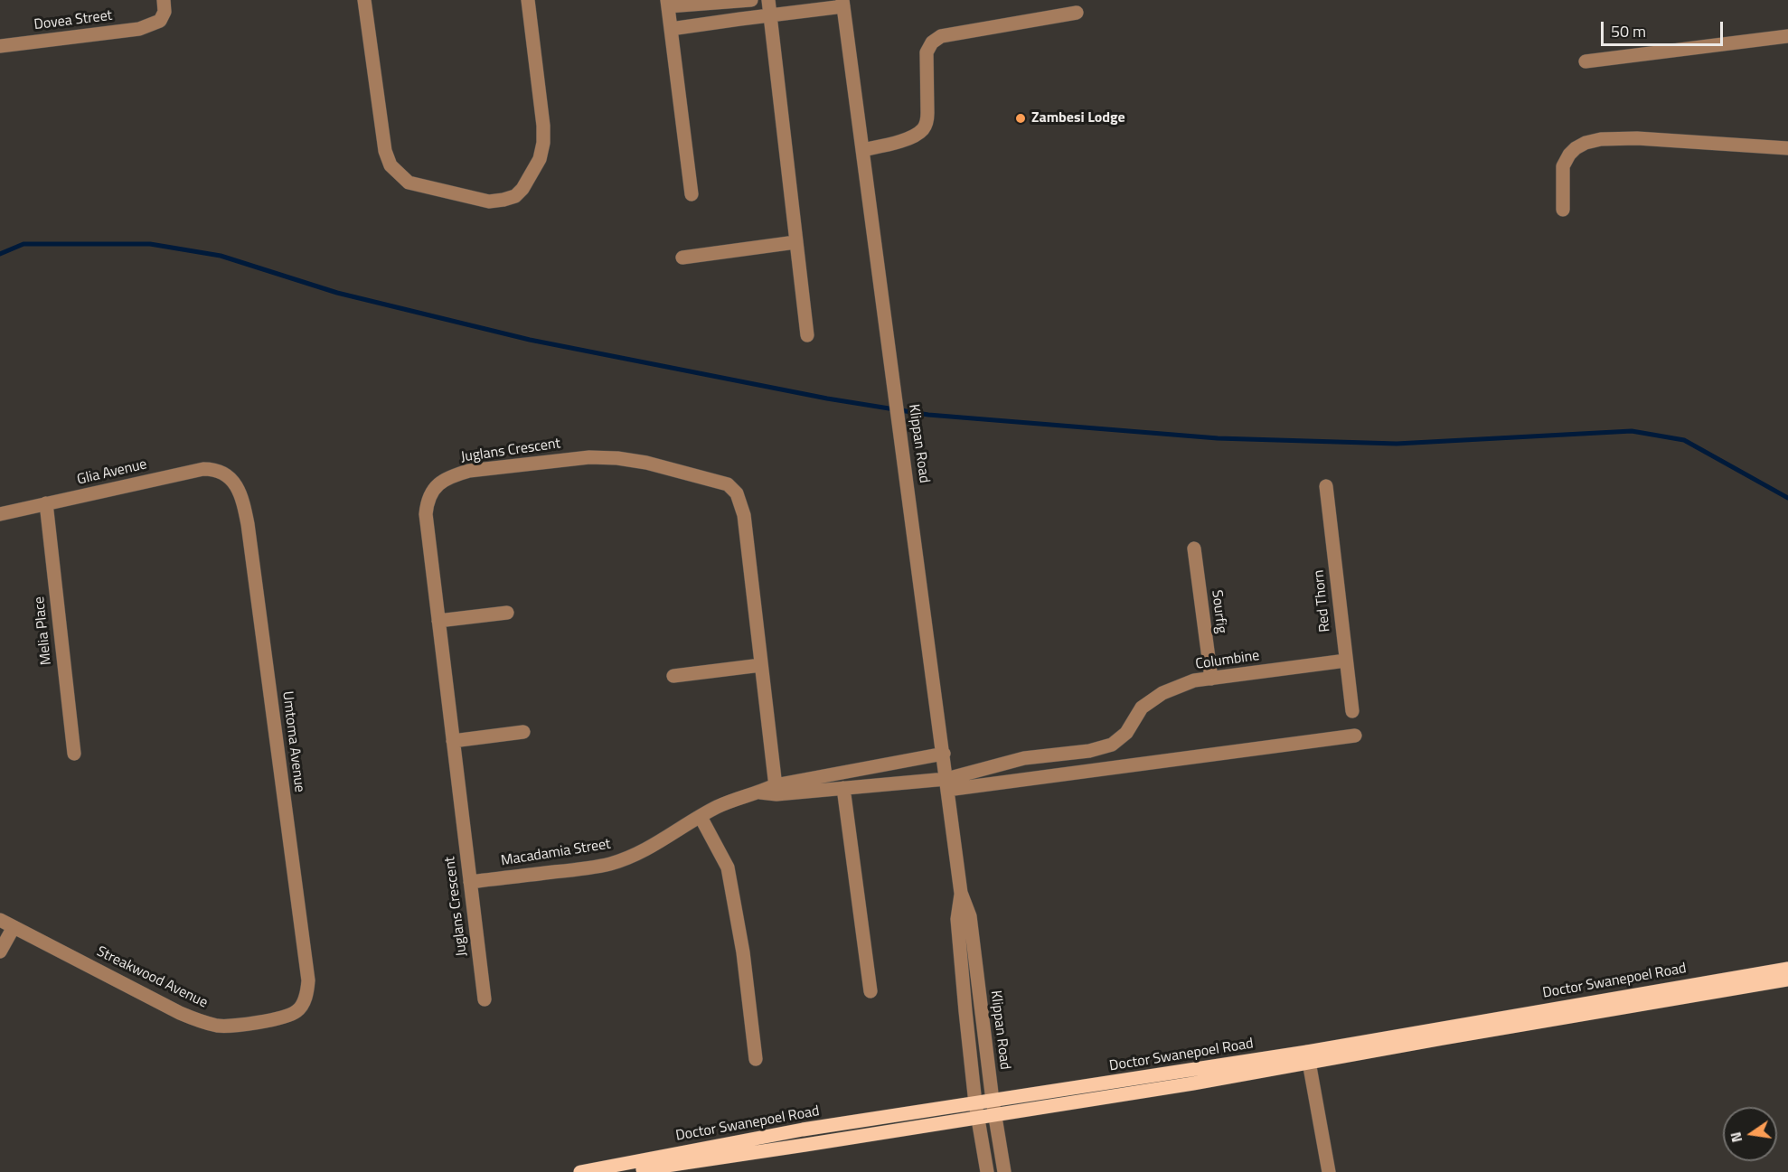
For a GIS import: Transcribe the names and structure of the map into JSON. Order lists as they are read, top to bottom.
{
  "streets": {
    "main road": ["Doctor Swanepoel Road"],
    "street": [
      "Dovea Street",
      "Klippan Road",
      "Juglans Crescent",
      "Glia Avenue",
      "Red Thorn",
      "Sourfig",
      "Melia Place",
      "Columbine",
      "Umtoma Avenue",
      "Macadamia Street",
      "Streakwood Avenue"
    ]
  },
  "crossings": [
    ["Klippan Road", "Columbine"],
    ["Klippan Road", "Macadamia Street"],
    ["Klippan Road", "Doctor Swanepoel Road"],
    ["Juglans Crescent", "Macadamia Street"],
    ["Glia Avenue", "Melia Place"],
    ["Glia Avenue", "Umtoma Avenue"],
    ["Red Thorn", "Columbine"],
    ["Sourfig", "Columbine"],
    ["Columbine", "Macadamia Street"],
    ["Umtoma Avenue", "Streakwood Avenue"]
  ],
  "places": ["Zambesi Lodge"],
  "scale_bar": "50 m",
  "north": "left"
}
